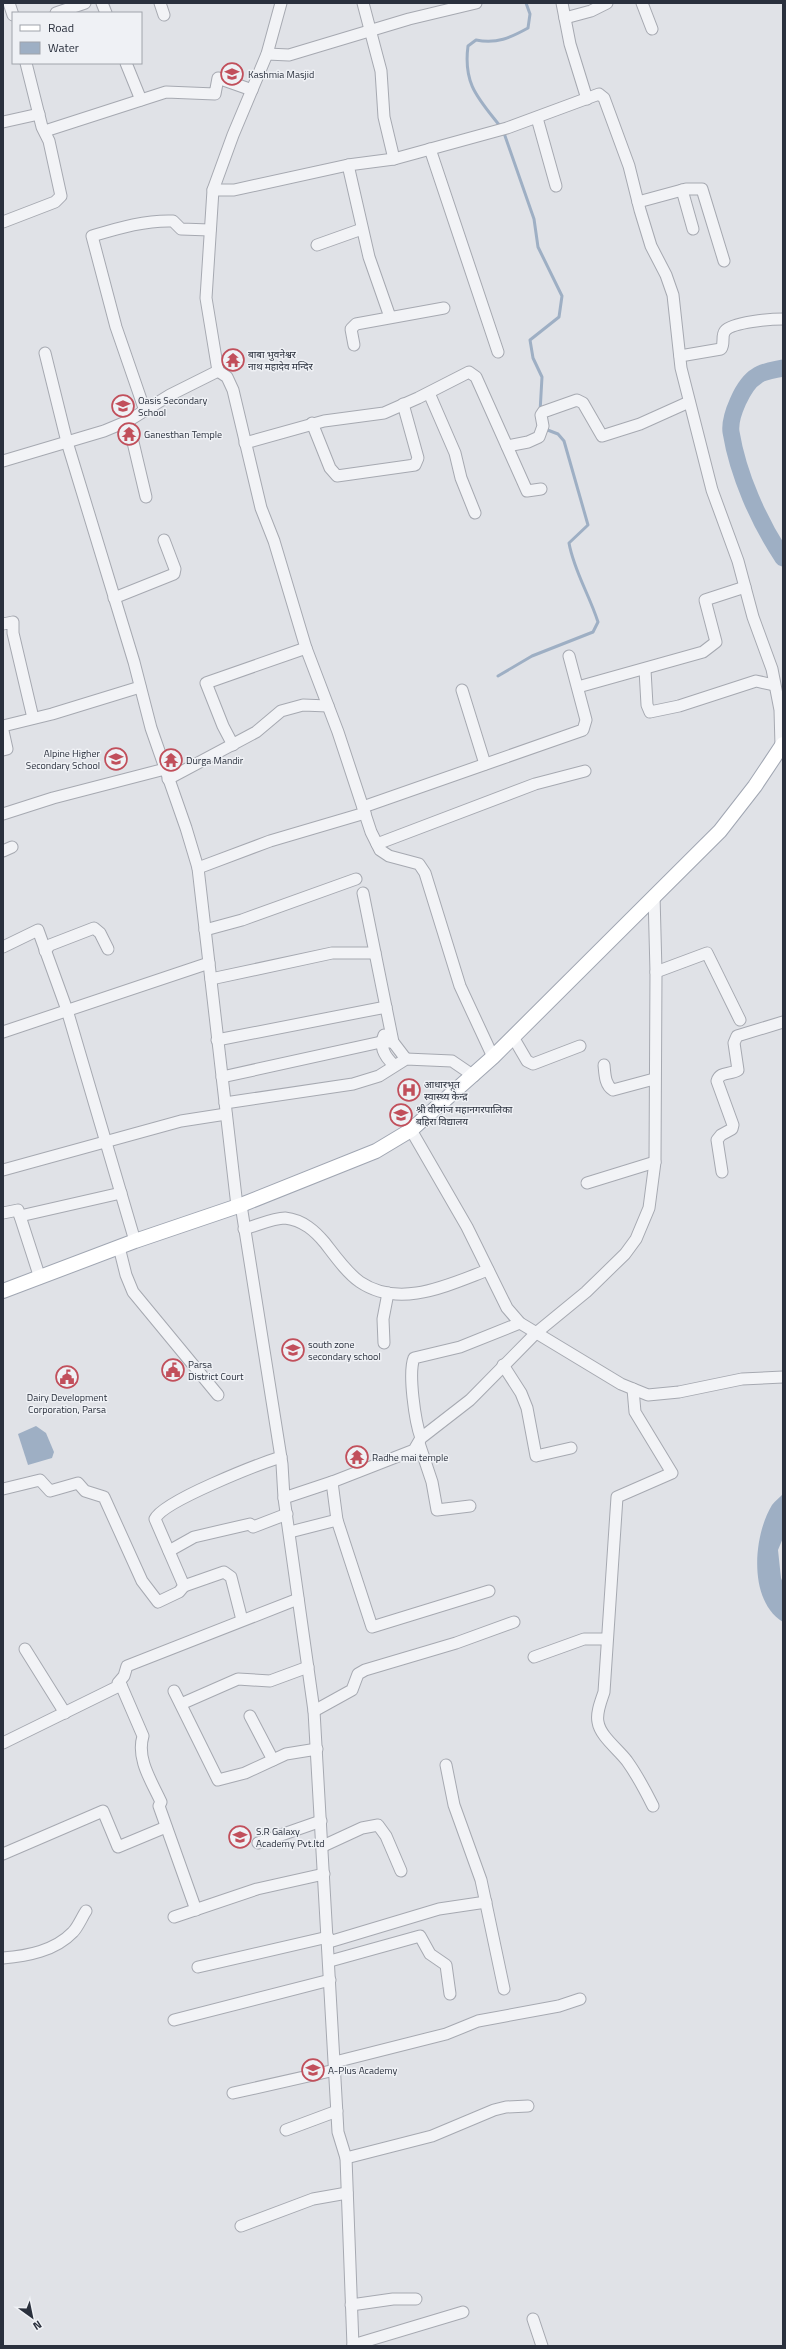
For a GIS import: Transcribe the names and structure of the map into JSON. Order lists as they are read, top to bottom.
{
  "places": {
    "school or university": [
      "Kashmia Masjid",
      "Oasis Secondary School",
      "Alpine Higher Secondary School",
      "श्री वीरगंज महानगरपालिका बहिरा विद्यालय",
      "south zone secondary school",
      "S.R Galaxy Academy Pvt.ltd",
      "A-Plus Academy"
    ],
    "temple": [
      "बाबा भुवनेश्वर नाथ महादेव मन्दिर",
      "Ganesthan Temple",
      "Durga Mandir",
      "Radhe mai temple"
    ],
    "hospital": ["आधारभूत स्वास्थ्य केन्द्र"],
    "public building": ["Parsa District Court", "Dairy Development Corporation, Parsa"]
  },
  "legend": ["Road", "Water"],
  "north": "bottom right"
}
